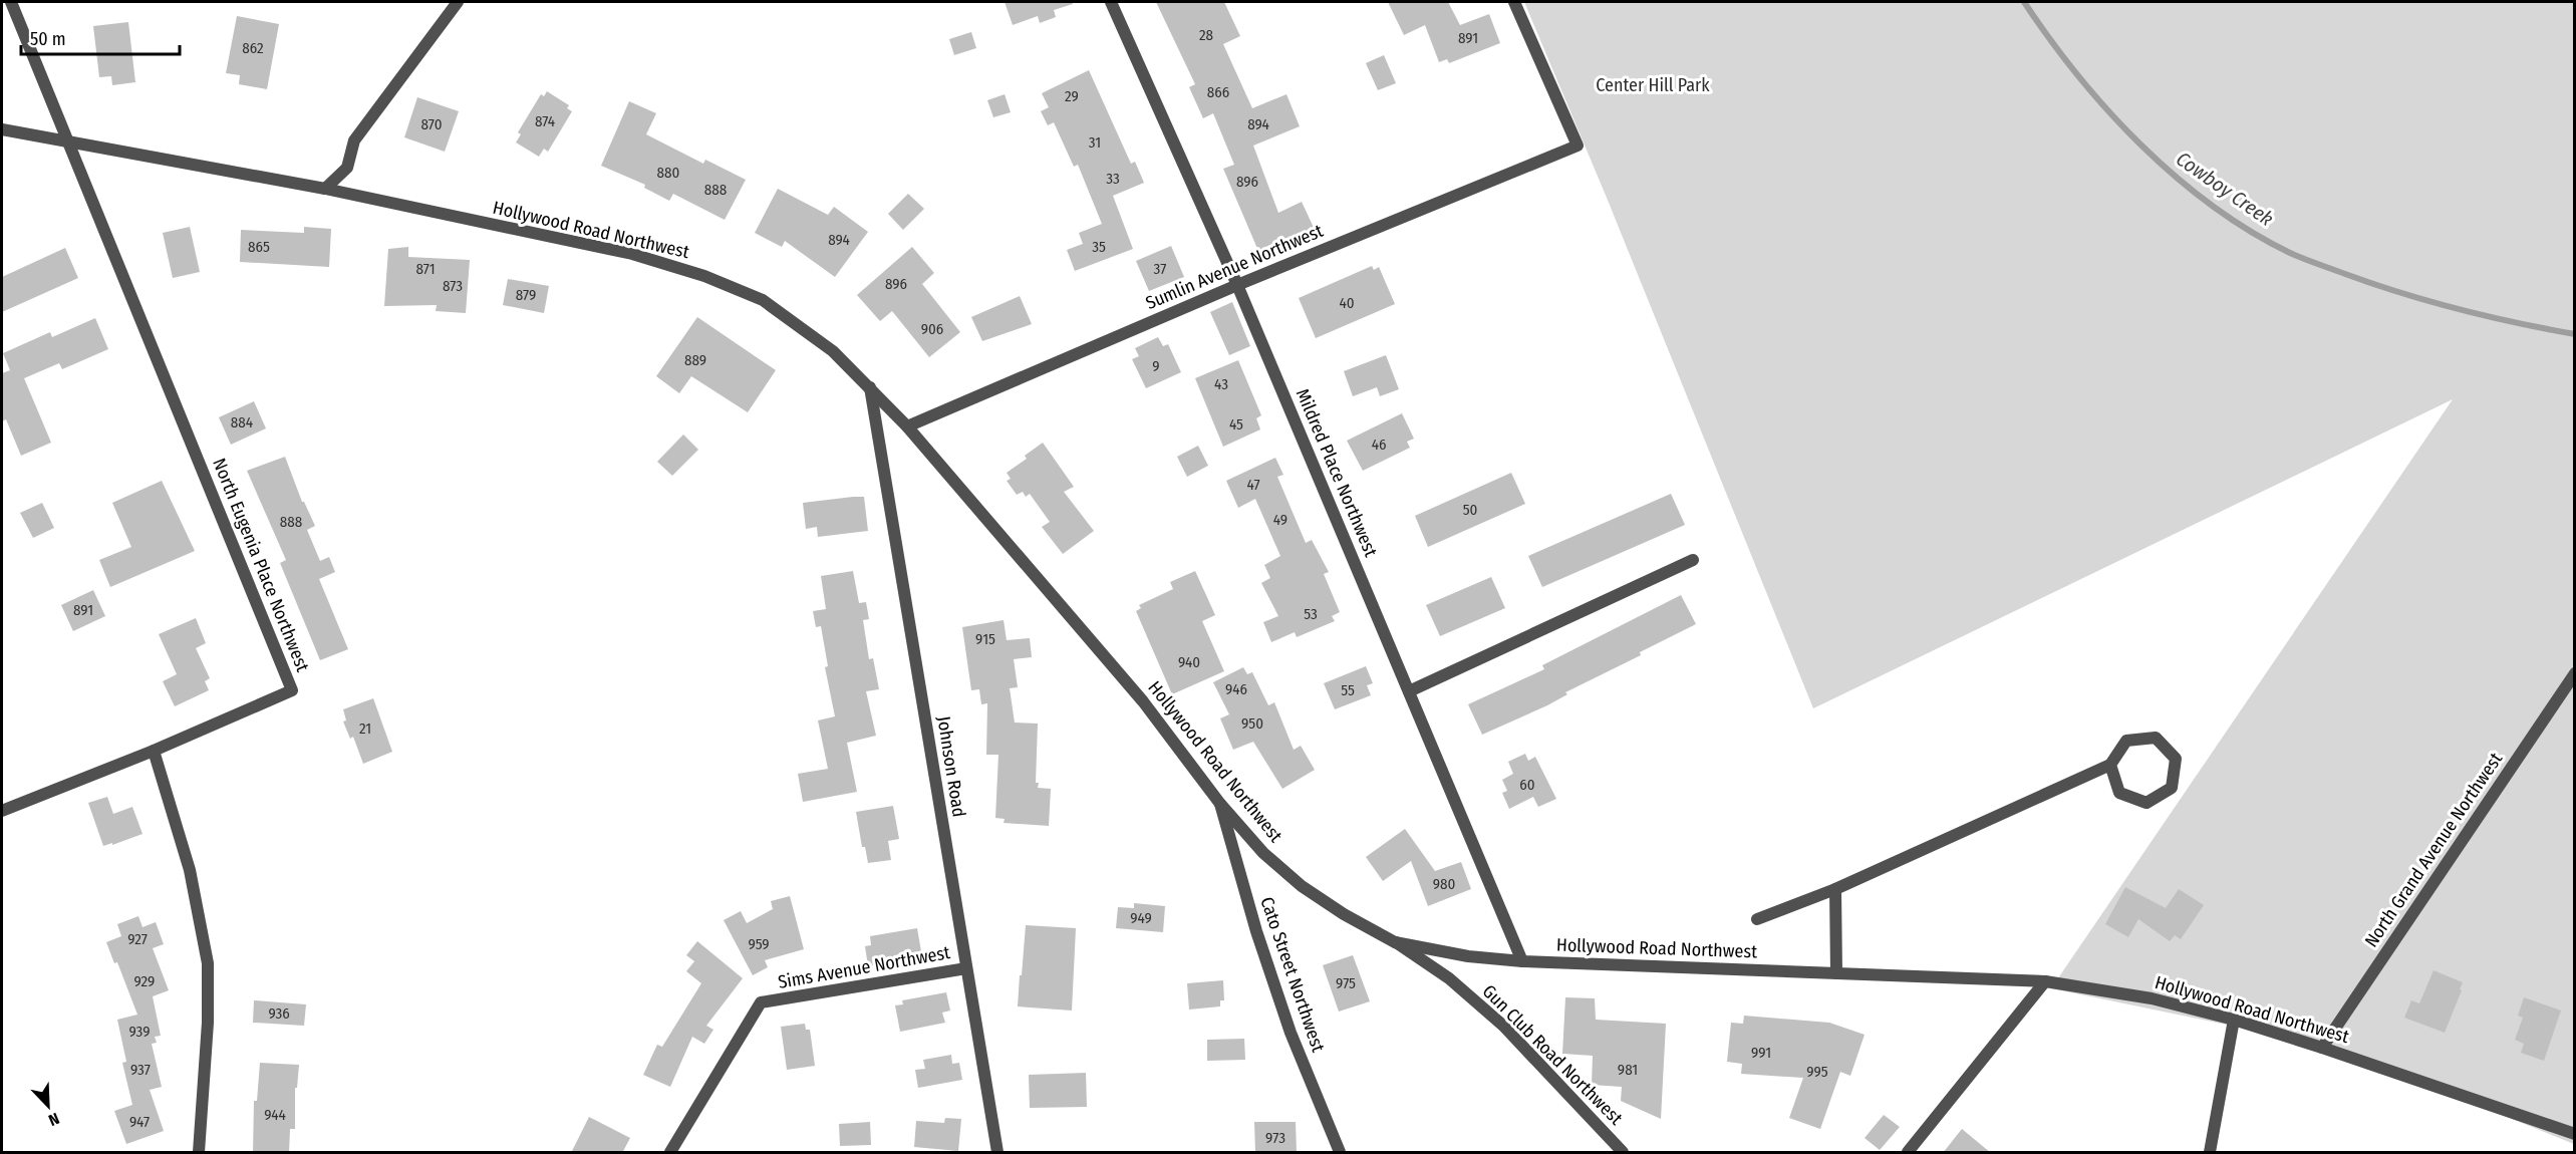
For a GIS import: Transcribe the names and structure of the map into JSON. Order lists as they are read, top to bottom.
{
  "streets": {
    "street": [
      "Hollywood Road Northwest",
      "Sumlin Avenue Northwest",
      "Mildred Place Northwest",
      "North Eugenia Place Northwest",
      "Johnson Road",
      "North Grand Avenue Northwest",
      "Sims Avenue Northwest",
      "Cato Street Northwest",
      "Gun Club Road Northwest"
    ]
  },
  "crossings": [
    ["Hollywood Road Northwest", "Sumlin Avenue Northwest"],
    ["Hollywood Road Northwest", "Mildred Place Northwest"],
    ["Hollywood Road Northwest", "North Eugenia Place Northwest"],
    ["Hollywood Road Northwest", "Johnson Road"],
    ["Hollywood Road Northwest", "North Grand Avenue Northwest"],
    ["Hollywood Road Northwest", "Cato Street Northwest"],
    ["Hollywood Road Northwest", "Gun Club Road Northwest"],
    ["Sumlin Avenue Northwest", "Mildred Place Northwest"],
    ["Johnson Road", "Sims Avenue Northwest"]
  ],
  "water": ["Cowboy Creek"],
  "parks": ["Center Hill Park"],
  "house_numbers": [
    "28",
    "891",
    "862",
    "866",
    "29",
    "874",
    "870",
    "894",
    "31",
    "880",
    "33",
    "896",
    "888",
    "894",
    "865",
    "35",
    "871",
    "37",
    "896",
    "873",
    "879",
    "40",
    "906",
    "889",
    "9",
    "43",
    "884",
    "45",
    "46",
    "47",
    "50",
    "49",
    "888",
    "891",
    "53",
    "915",
    "940",
    "946",
    "55",
    "950",
    "21",
    "60",
    "980",
    "949",
    "927",
    "959",
    "929",
    "975",
    "936",
    "939",
    "991",
    "937",
    "981",
    "995",
    "944",
    "947",
    "973"
  ],
  "scale_bar": "50 m",
  "north": "bottom right"
}
